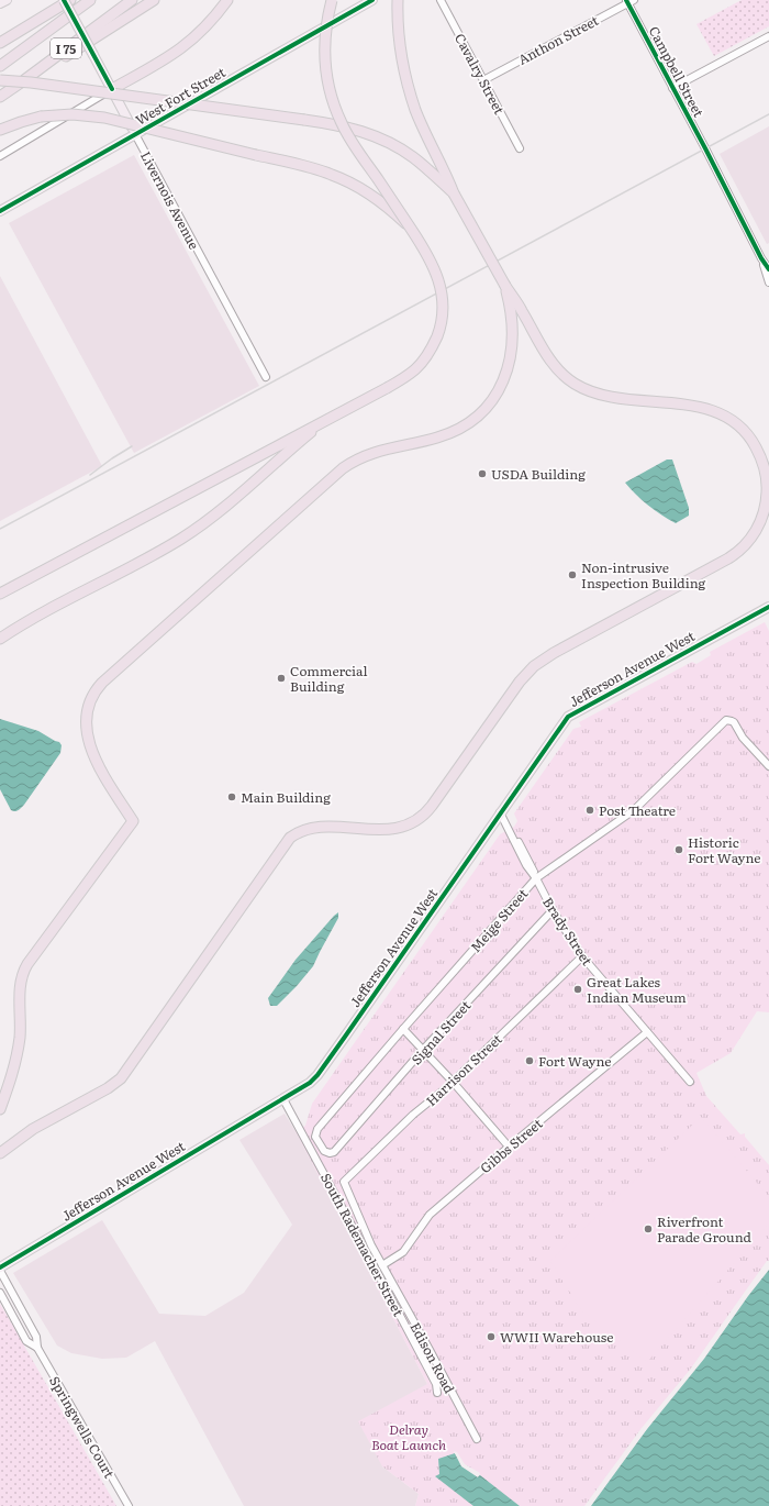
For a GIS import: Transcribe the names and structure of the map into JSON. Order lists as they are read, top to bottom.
{
  "streets": {
    "highway": ["I 75"],
    "main road": ["West Fort Street", "Livernois Avenue", "Jefferson Avenue West"],
    "street": [
      "Anthon Street",
      "Campbell Street",
      "Cavalry Street",
      "Meige Street",
      "Brady Street",
      "Signal Street",
      "Harrison Street",
      "Gibbs Street",
      "South Rademacher Street",
      "Edison Road",
      "Springwells Court"
    ]
  },
  "crossings": [
    ["Anthon Street", "Campbell Street"],
    ["Anthon Street", "Cavalry Street"],
    ["West Fort Street", "Livernois Avenue"],
    ["Jefferson Avenue West", "Brady Street"],
    ["Jefferson Avenue West", "South Rademacher Street"],
    ["Jefferson Avenue West", "Springwells Court"],
    ["Meige Street", "Brady Street"],
    ["Meige Street", "Signal Street"],
    ["Brady Street", "Signal Street"],
    ["Brady Street", "Harrison Street"],
    ["Brady Street", "Gibbs Street"],
    ["Harrison Street", "Edison Road"],
    ["Gibbs Street", "Edison Road"]
  ],
  "parks": ["Delray Boat Launch"],
  "places": [
    "USDA Building",
    "Non-intrusive Inspection Building",
    "Commercial Building",
    "Main Building",
    "Post Theatre",
    "Historic Fort Wayne",
    "Great Lakes Indian Museum",
    "Fort Wayne",
    "Riverfront Parade Ground",
    "WWII Warehouse"
  ]
}
